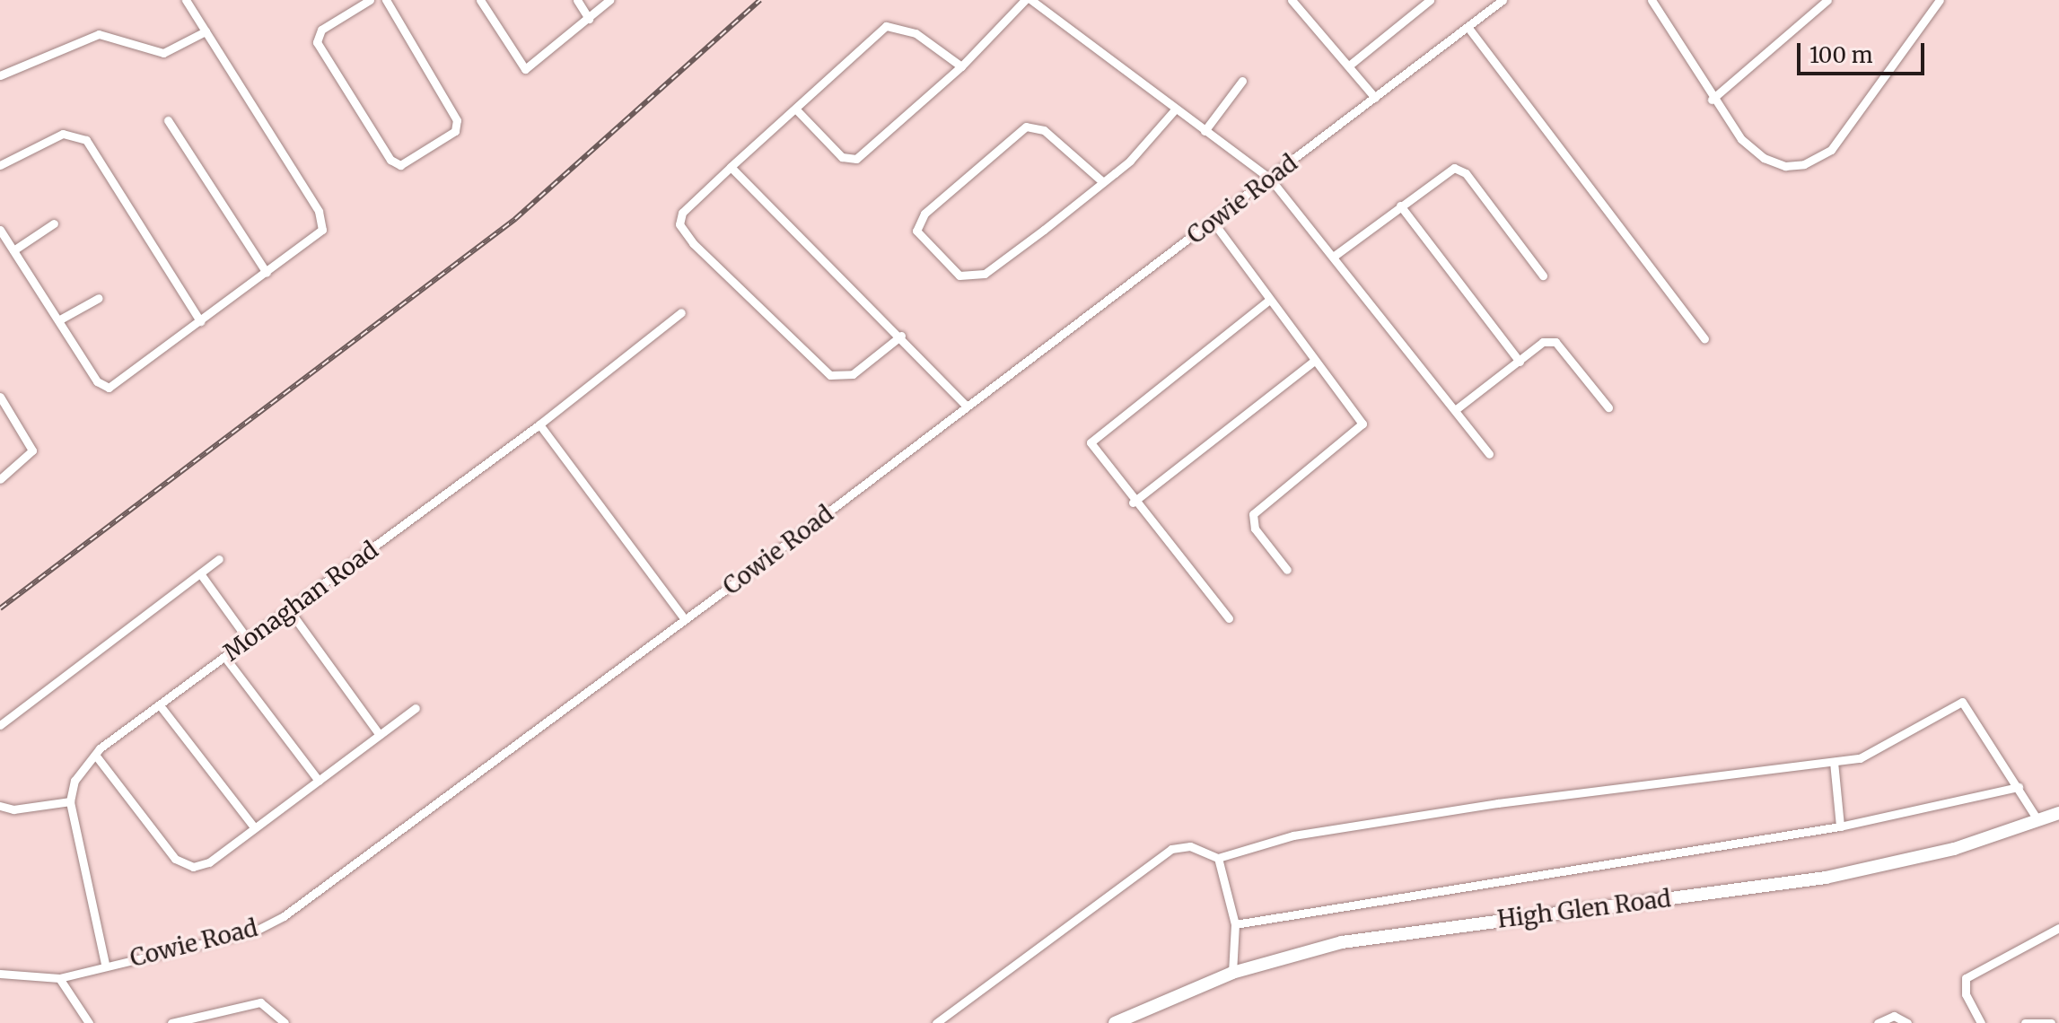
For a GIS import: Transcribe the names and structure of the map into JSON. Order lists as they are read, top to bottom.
{
  "streets": {
    "main road": ["High Glen Road"],
    "street": ["Cowie Road", "Monaghan Road"]
  },
  "scale_bar": "100 m"
}
